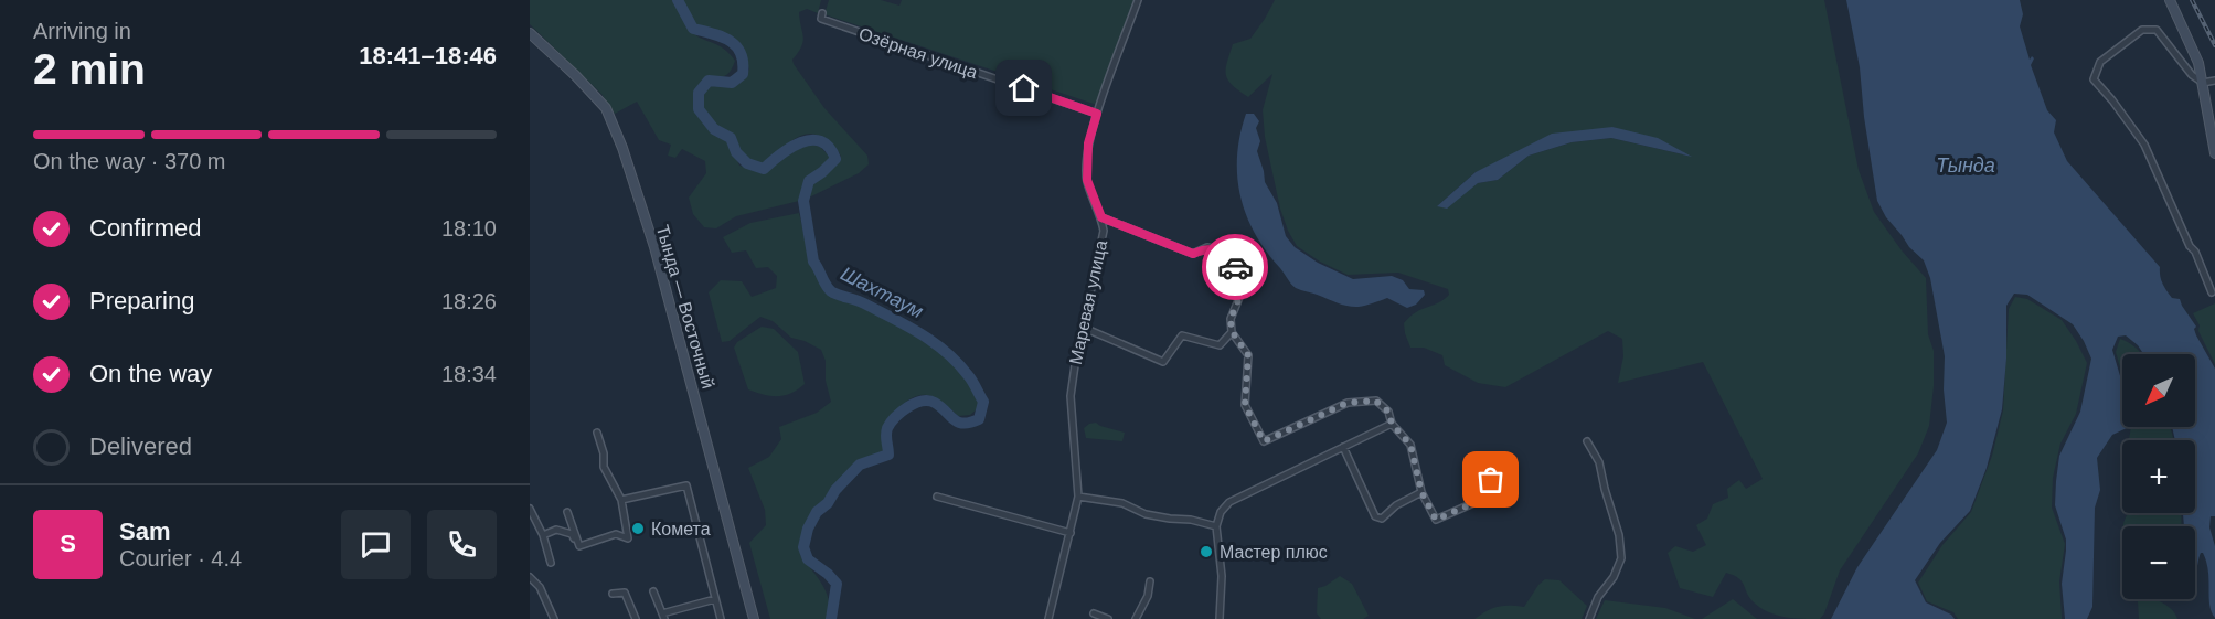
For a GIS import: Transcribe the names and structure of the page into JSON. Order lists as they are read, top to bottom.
{
  "streets": {
    "street": ["Озёрная улица", "Маревая улица", "Тында — Восточный"]
  },
  "crossings": [
    ["Озёрная улица", "Маревая улица"]
  ],
  "water": ["Тында", "Шахтаум"],
  "places": ["Комета", "Мастер плюс"],
  "north": "bottom left",
  "page": {
    "heading": ["2 min", "Arriving in", "18:41–18:46"],
    "panel": ["Sam", "Courier · 4.4"],
    "bar": "On the way · 370 m",
    "list": [
      ["Confirmed", "18:10"],
      ["Preparing", "18:26"],
      ["On the way", "18:34"],
      "Delivered"
    ],
    "map_buttons": ["+", "−"],
    "round": "S"
  }
}
